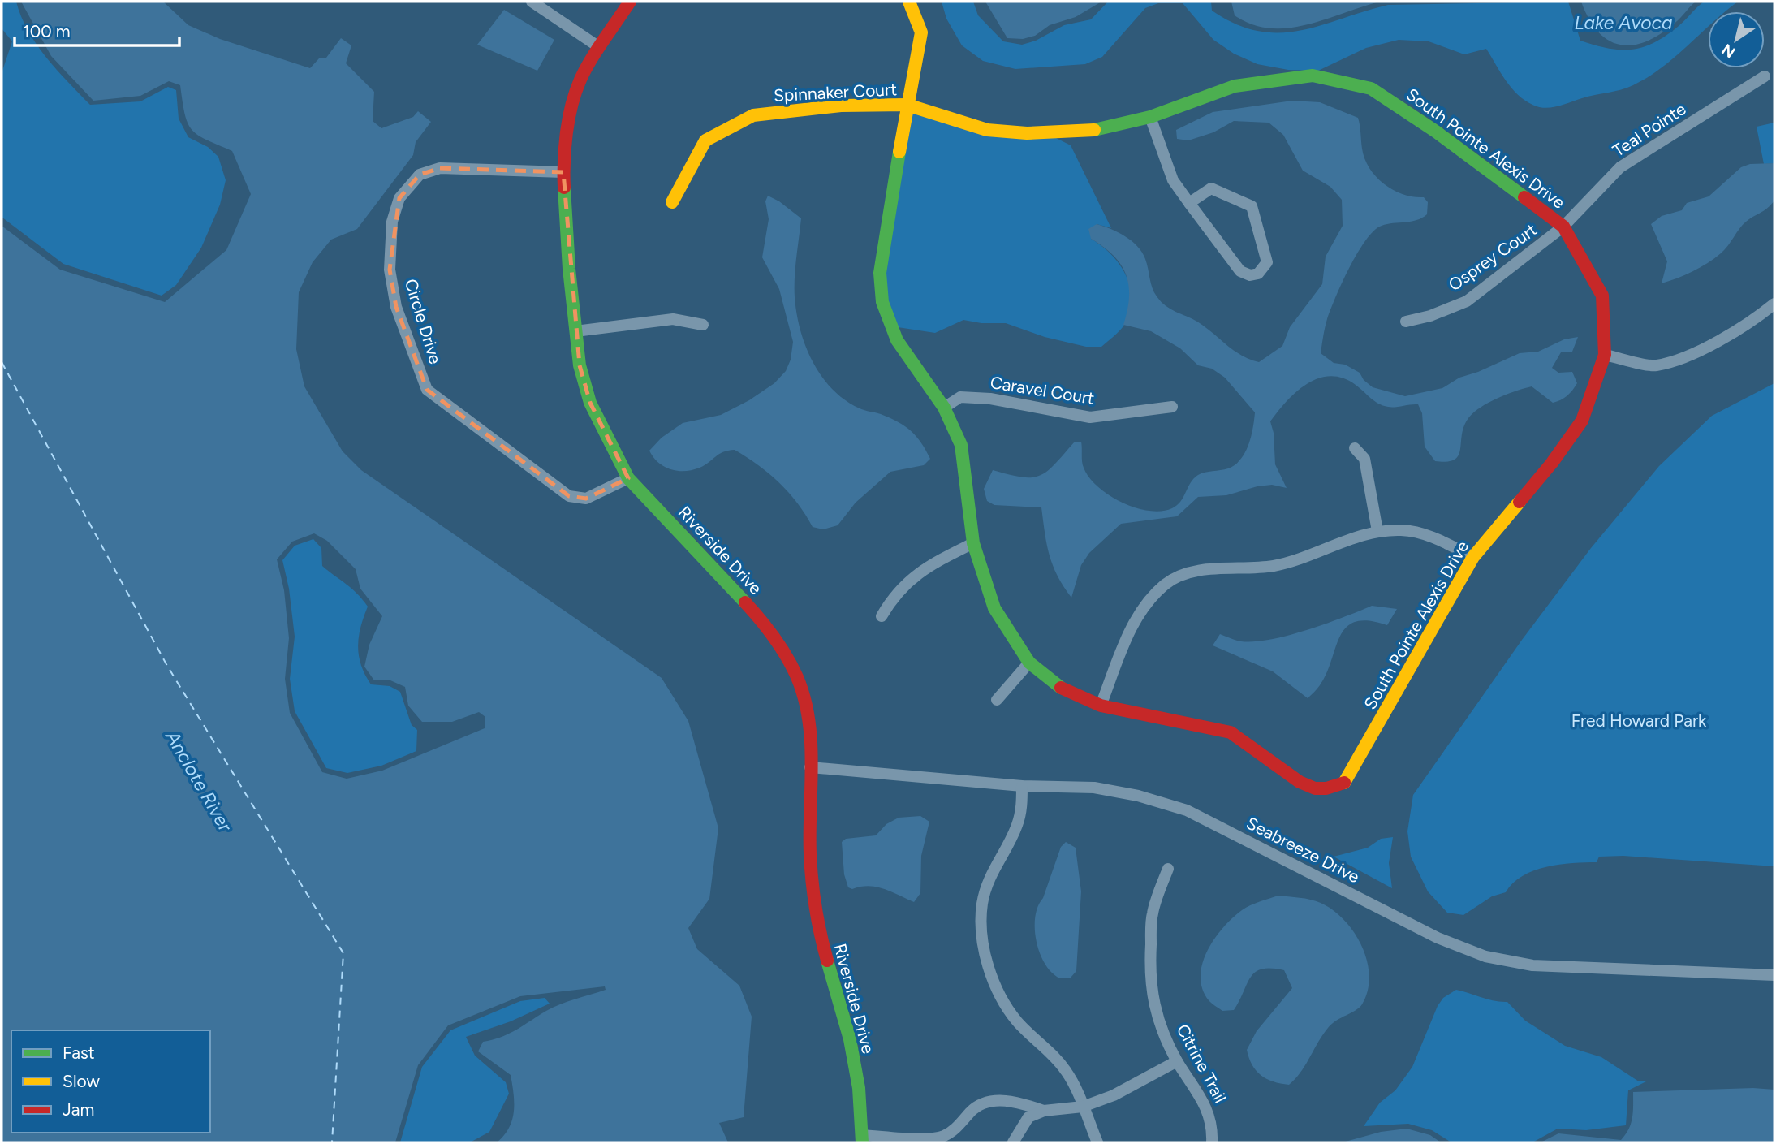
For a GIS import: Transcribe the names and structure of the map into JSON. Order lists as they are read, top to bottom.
{
  "streets": {
    "street": [
      "Spinnaker Court",
      "Teal Pointe",
      "South Pointe Alexis Drive",
      "Osprey Court",
      "Circle Drive",
      "Caravel Court",
      "Riverside Drive",
      "Seabreeze Drive",
      "Citrine Trail"
    ]
  },
  "crossings": [
    ["Spinnaker Court", "South Pointe Alexis Drive"],
    ["Teal Pointe", "South Pointe Alexis Drive"],
    ["Teal Pointe", "Osprey Court"],
    ["South Pointe Alexis Drive", "Osprey Court"],
    ["South Pointe Alexis Drive", "Caravel Court"],
    ["Circle Drive", "Riverside Drive"],
    ["Riverside Drive", "Seabreeze Drive"]
  ],
  "water": ["Lake Avoca", "Anclote River"],
  "parks": ["Fred Howard Park"],
  "legend": ["Fast", "Slow", "Jam"],
  "scale_bar": "100 m",
  "north": "bottom left"
}
